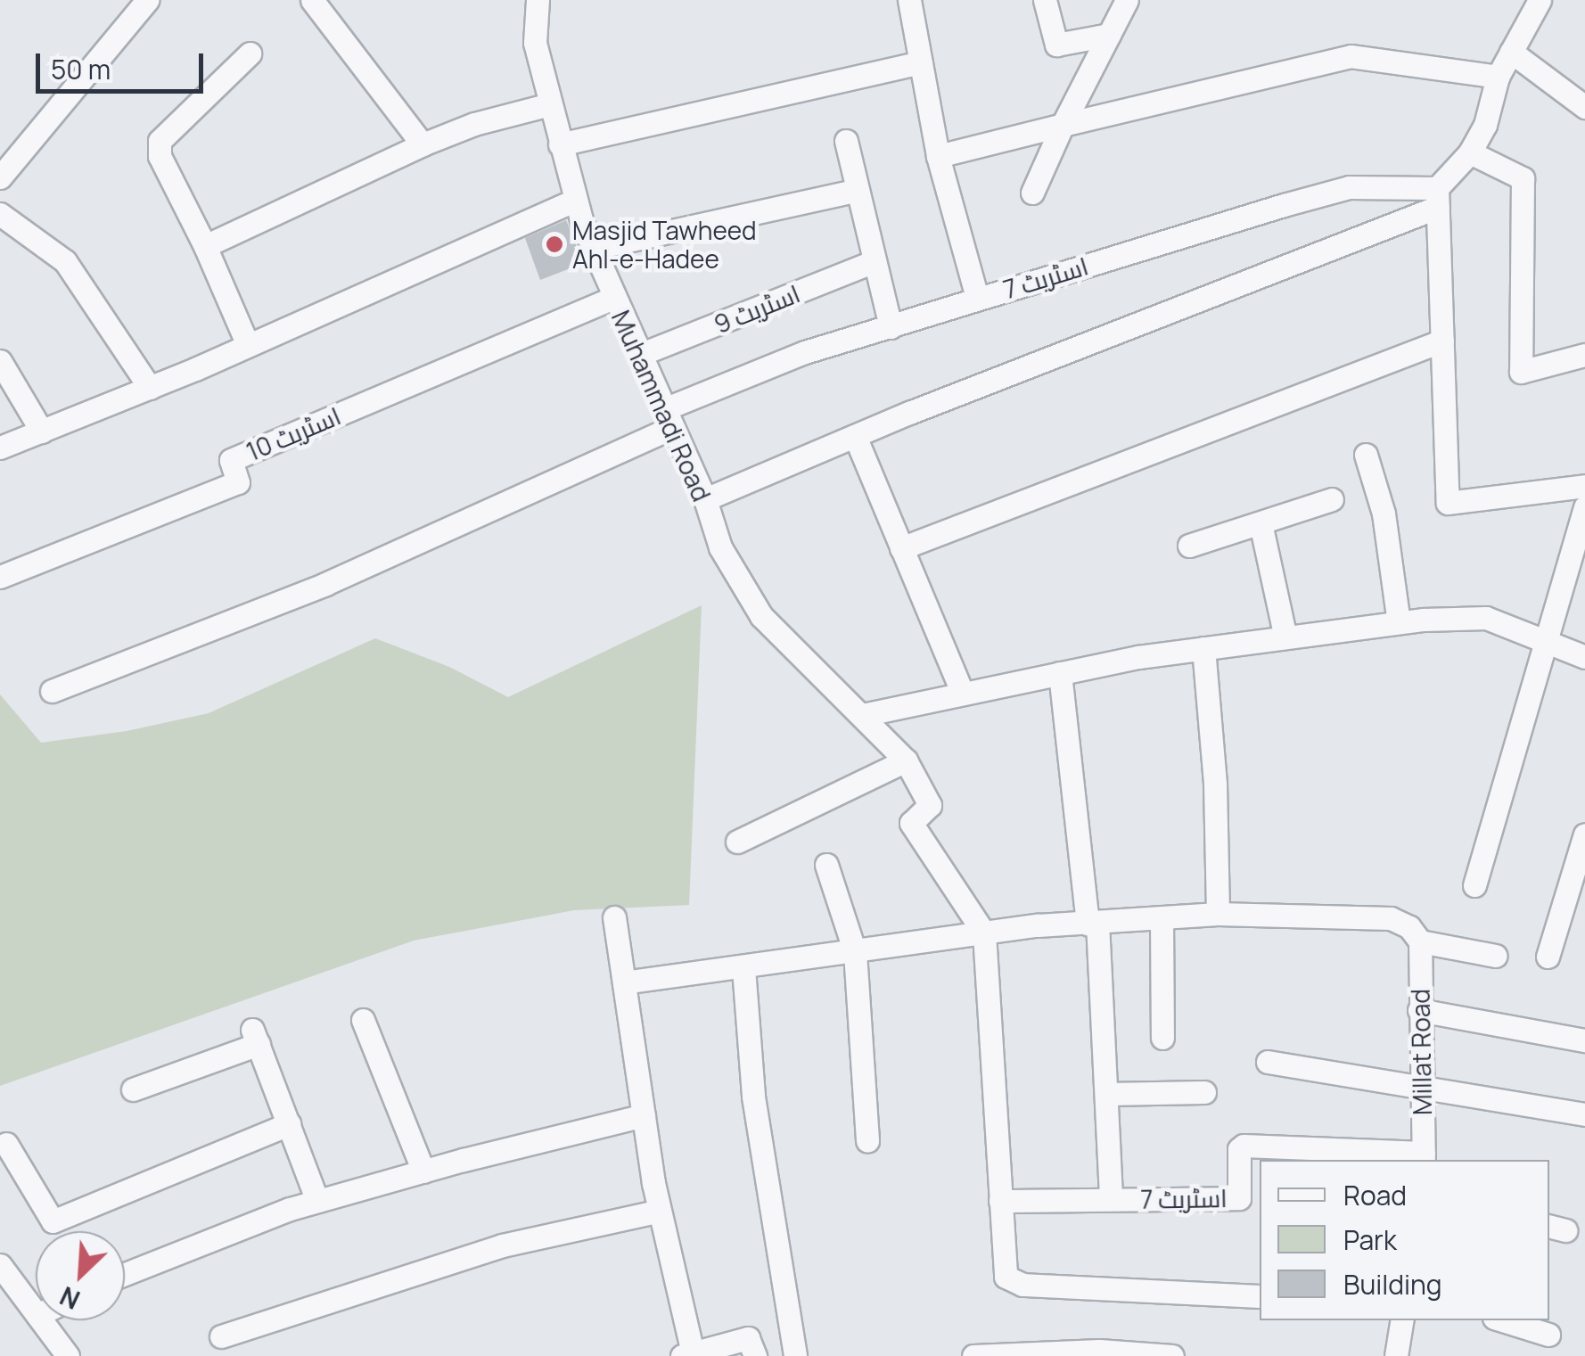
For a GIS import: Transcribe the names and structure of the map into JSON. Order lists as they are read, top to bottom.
{
  "streets": {
    "street": [
      "اسٹریٹ 7",
      "اسٹریٹ 9",
      "Muhammadi Road",
      "اسٹریٹ 10",
      "Millat Road"
    ]
  },
  "crossings": [
    ["اسٹریٹ 7", "Muhammadi Road"],
    ["اسٹریٹ 7", "Millat Road"],
    ["اسٹریٹ 9", "Muhammadi Road"],
    ["Muhammadi Road", "اسٹریٹ 10"]
  ],
  "places": ["Masjid Tawheed Ahl-e-Hadee"],
  "legend": ["Road", "Park", "Building"],
  "scale_bar": "50 m",
  "north": "bottom left"
}
